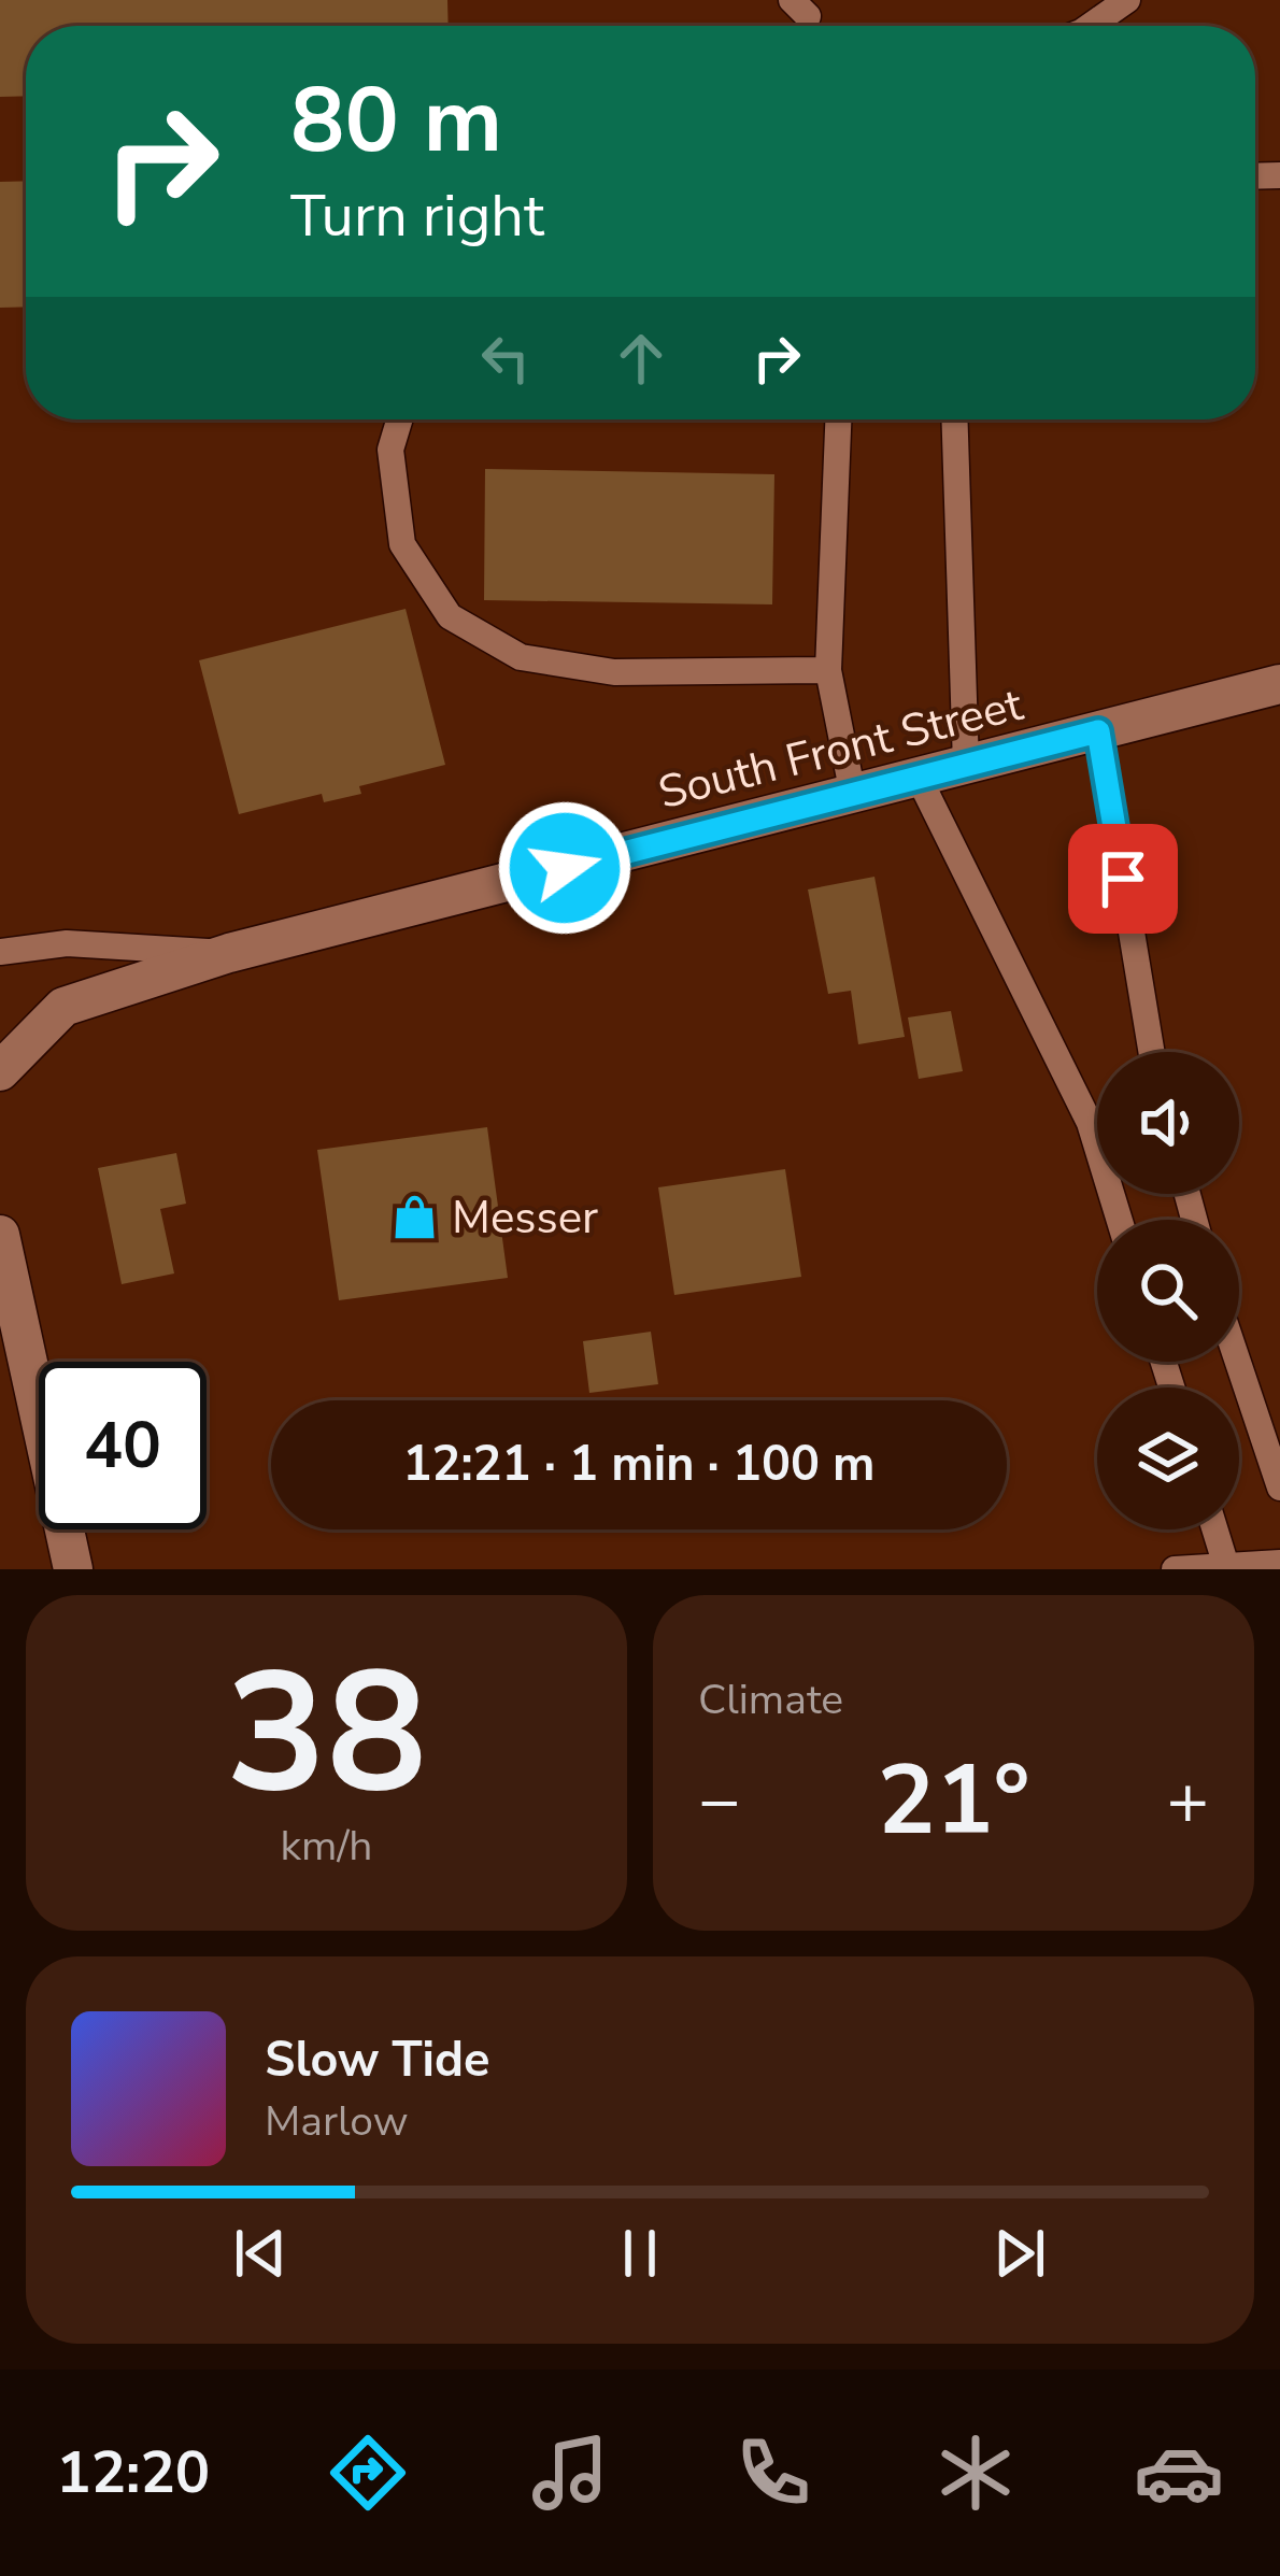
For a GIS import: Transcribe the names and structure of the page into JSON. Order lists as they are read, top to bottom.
{
  "streets": {
    "street": ["South Front Street"]
  },
  "places": {
    "shop": ["Messer"]
  },
  "page": {
    "turn": ["80 m", "Turn right"],
    "limit": "40",
    "trip": "12:21 · 1 min · 100 m",
    "tile": [
      ["38", "km/h"],
      "Climate"
    ],
    "heat": ["−", "21°", "+"],
    "song": ["Slow Tide", "Marlow"],
    "tabs": "12:20"
  }
}
